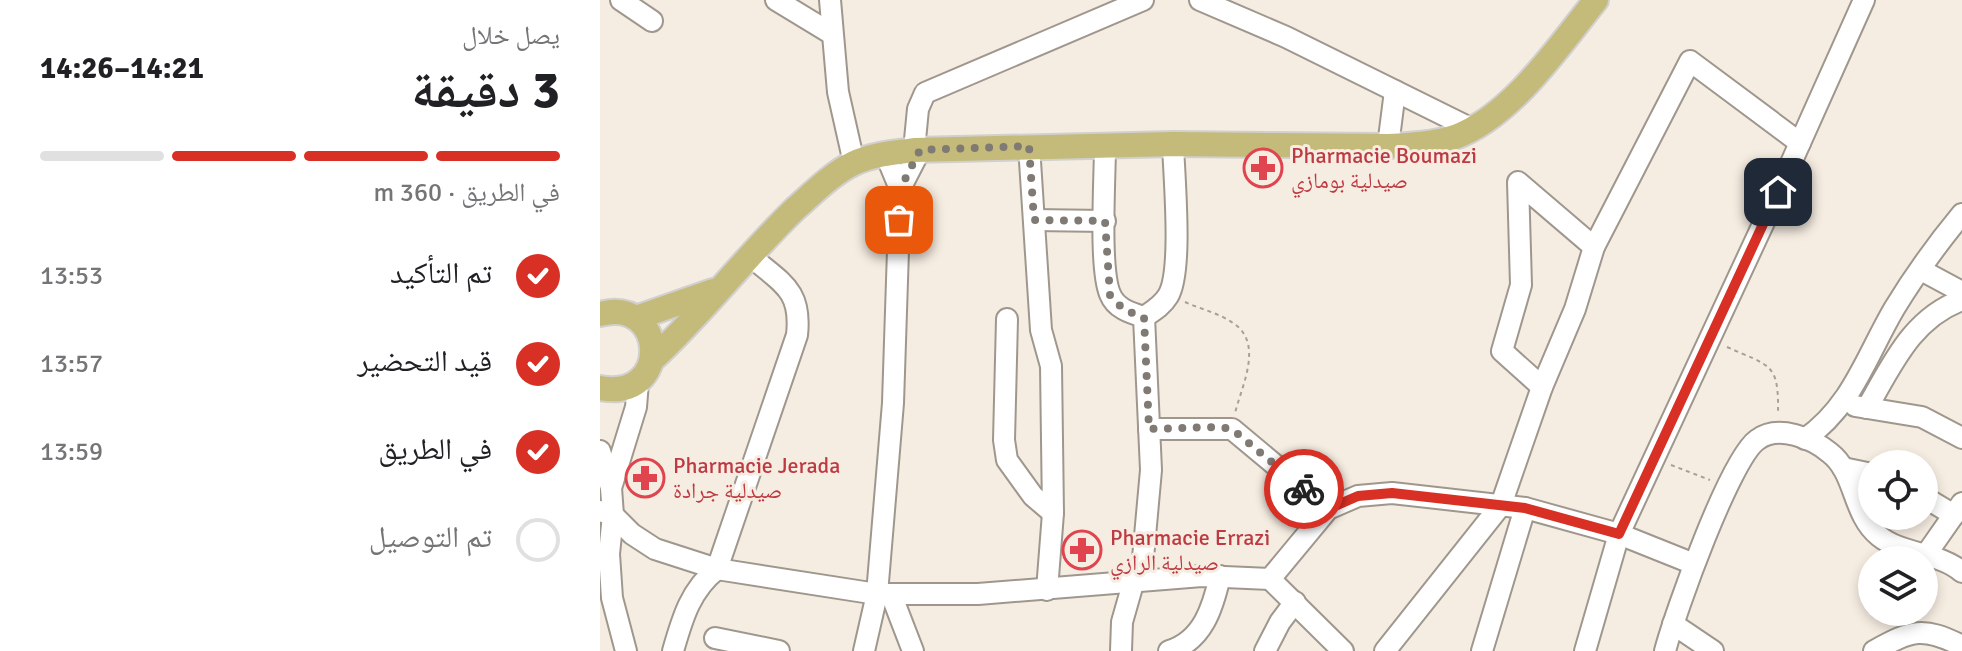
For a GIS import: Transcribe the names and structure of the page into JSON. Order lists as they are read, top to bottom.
{
  "places": {
    "pharmacy": ["Pharmacie Boumazi صيدلية بومازي", "Pharmacie Jerada صيدلية جرادة", "Pharmacie Errazi صيدلية الرازي"]
  },
  "page": {
    "heading": ["3 دقيقة", "يصل خلال", "14:21–14:26"],
    "bar": "في الطريق · 360 m",
    "list": [
      ["تم التأكيد", "13:53"],
      ["قيد التحضير", "13:57"],
      ["في الطريق", "13:59"],
      "تم التوصيل"
    ]
  }
}
